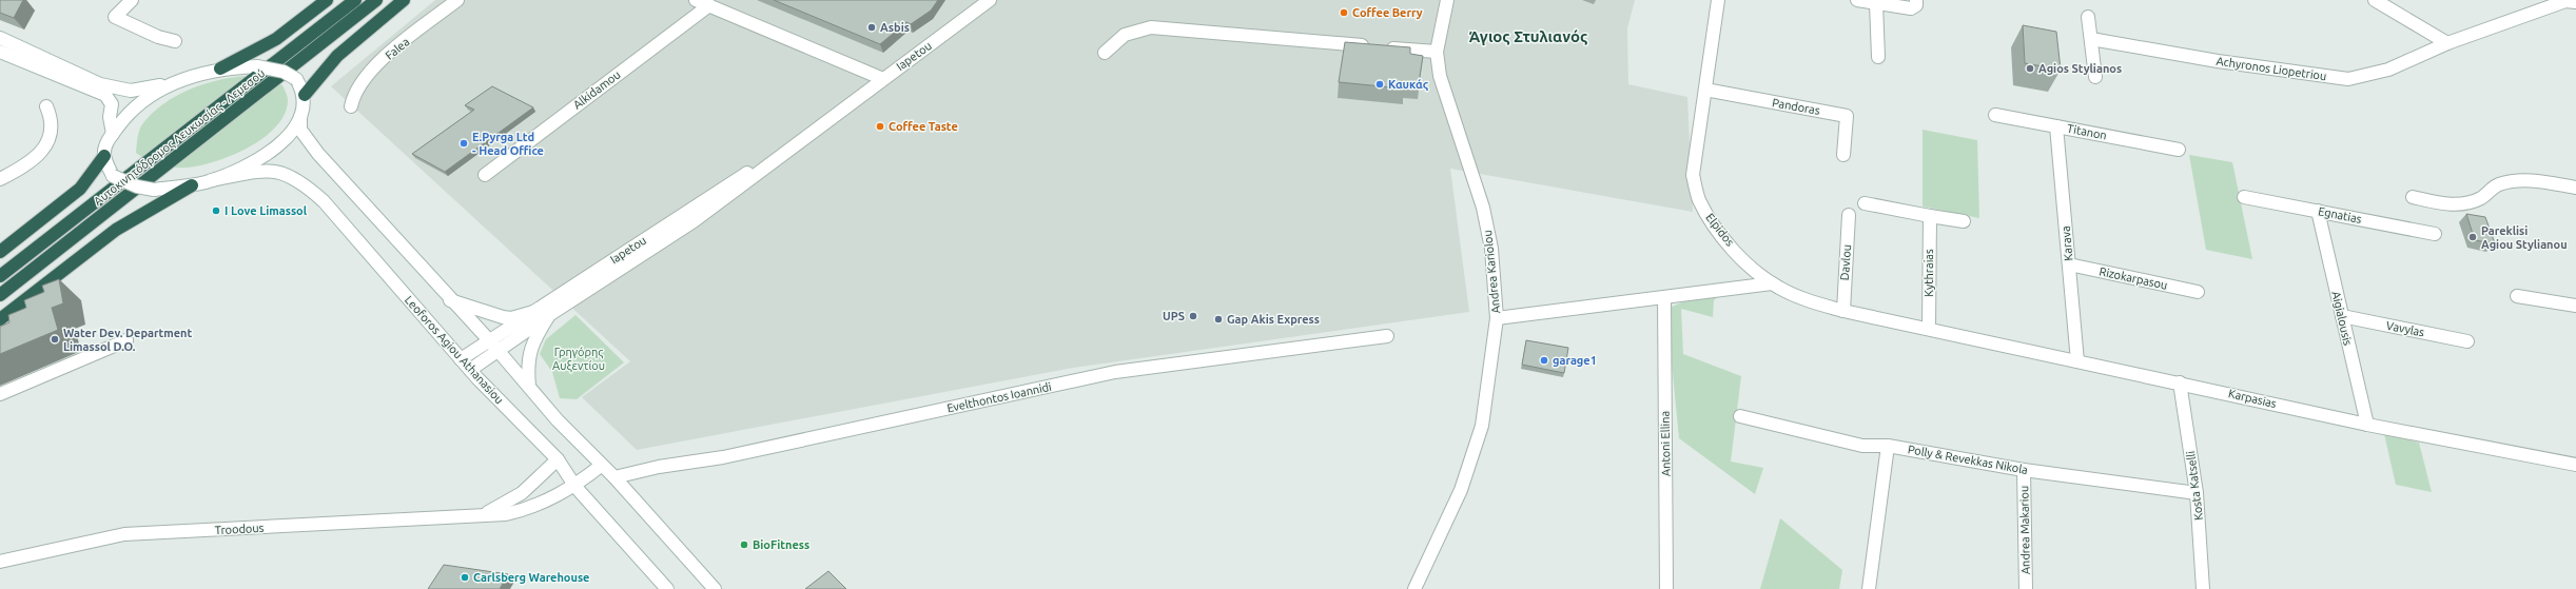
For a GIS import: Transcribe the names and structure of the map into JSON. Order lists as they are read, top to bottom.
{
  "streets": {
    "highway": ["Αυτοκινητόδρομος Λευκωσίας - Λεμεσού"],
    "street": [
      "Falea",
      "Iapetou",
      "Achyronos Liopetriou",
      "Alkidamou",
      "Pandoras",
      "Titanon",
      "Egnatias",
      "Elpidos",
      "Karava",
      "Davlou",
      "Andrea Kariolou",
      "Kythraias",
      "Rizokarpasou",
      "Aigialousis",
      "Vavylas",
      "Leoforos Agiou Athanasiou",
      "Evelthontos Ioannidi",
      "Karpasias",
      "Antoni Ellina",
      "Polly & Revekkas Nikola",
      "Kosta Katselli",
      "Troodous",
      "Andrea Makariou"
    ]
  },
  "crossings": [
    ["Iapetou", "Leoforos Agiou Athanasiou"],
    ["Pandoras", "Elpidos"],
    ["Titanon", "Karava"],
    ["Egnatias", "Aigialousis"],
    ["Elpidos", "Davlou"],
    ["Elpidos", "Kythraias"],
    ["Elpidos", "Karpasias"],
    ["Karava", "Rizokarpasou"],
    ["Karava", "Karpasias"],
    ["Kythraias", "Karpasias"],
    ["Aigialousis", "Vavylas"],
    ["Aigialousis", "Karpasias"],
    ["Leoforos Agiou Athanasiou", "Troodous"],
    ["Karpasias", "Kosta Katselli"],
    ["Polly & Revekkas Nikola", "Kosta Katselli"],
    ["Polly & Revekkas Nikola", "Andrea Makariou"]
  ],
  "districts": ["Άγιος Στυλιανός"],
  "parks": ["Γρηγόρης Αυξεντίου"],
  "places": [
    "Coffee Berry",
    "Asbis",
    "Agios Stylianos",
    "Καυκάς",
    "Coffee Taste",
    "E.Pyrga Ltd - Head Office",
    "I Love Limassol",
    "Pareklisi Agiou Stylianou",
    "UPS",
    "Gap Akis Express",
    "Water Dev. Department Limassol D.O.",
    "garage1",
    "BioFitness",
    "Carlsberg Warehouse"
  ]
}
